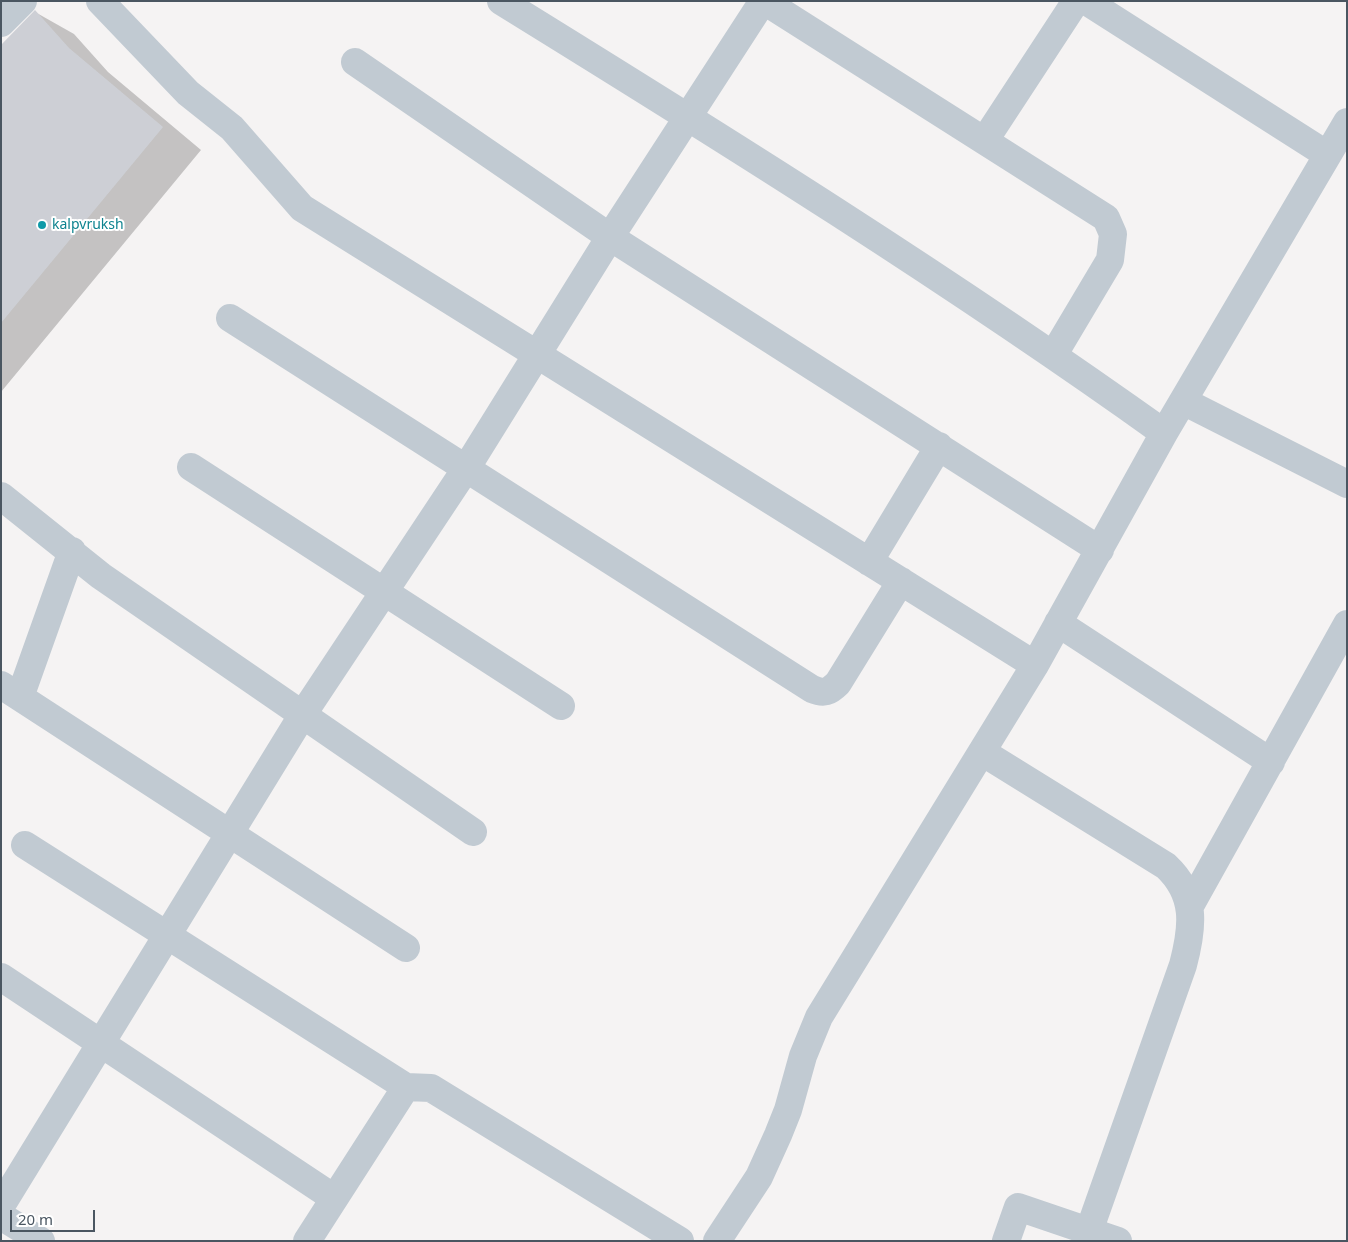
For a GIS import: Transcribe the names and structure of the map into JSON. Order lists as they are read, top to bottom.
{
  "places": ["kalpvruksh"],
  "scale_bar": "20 m"
}
